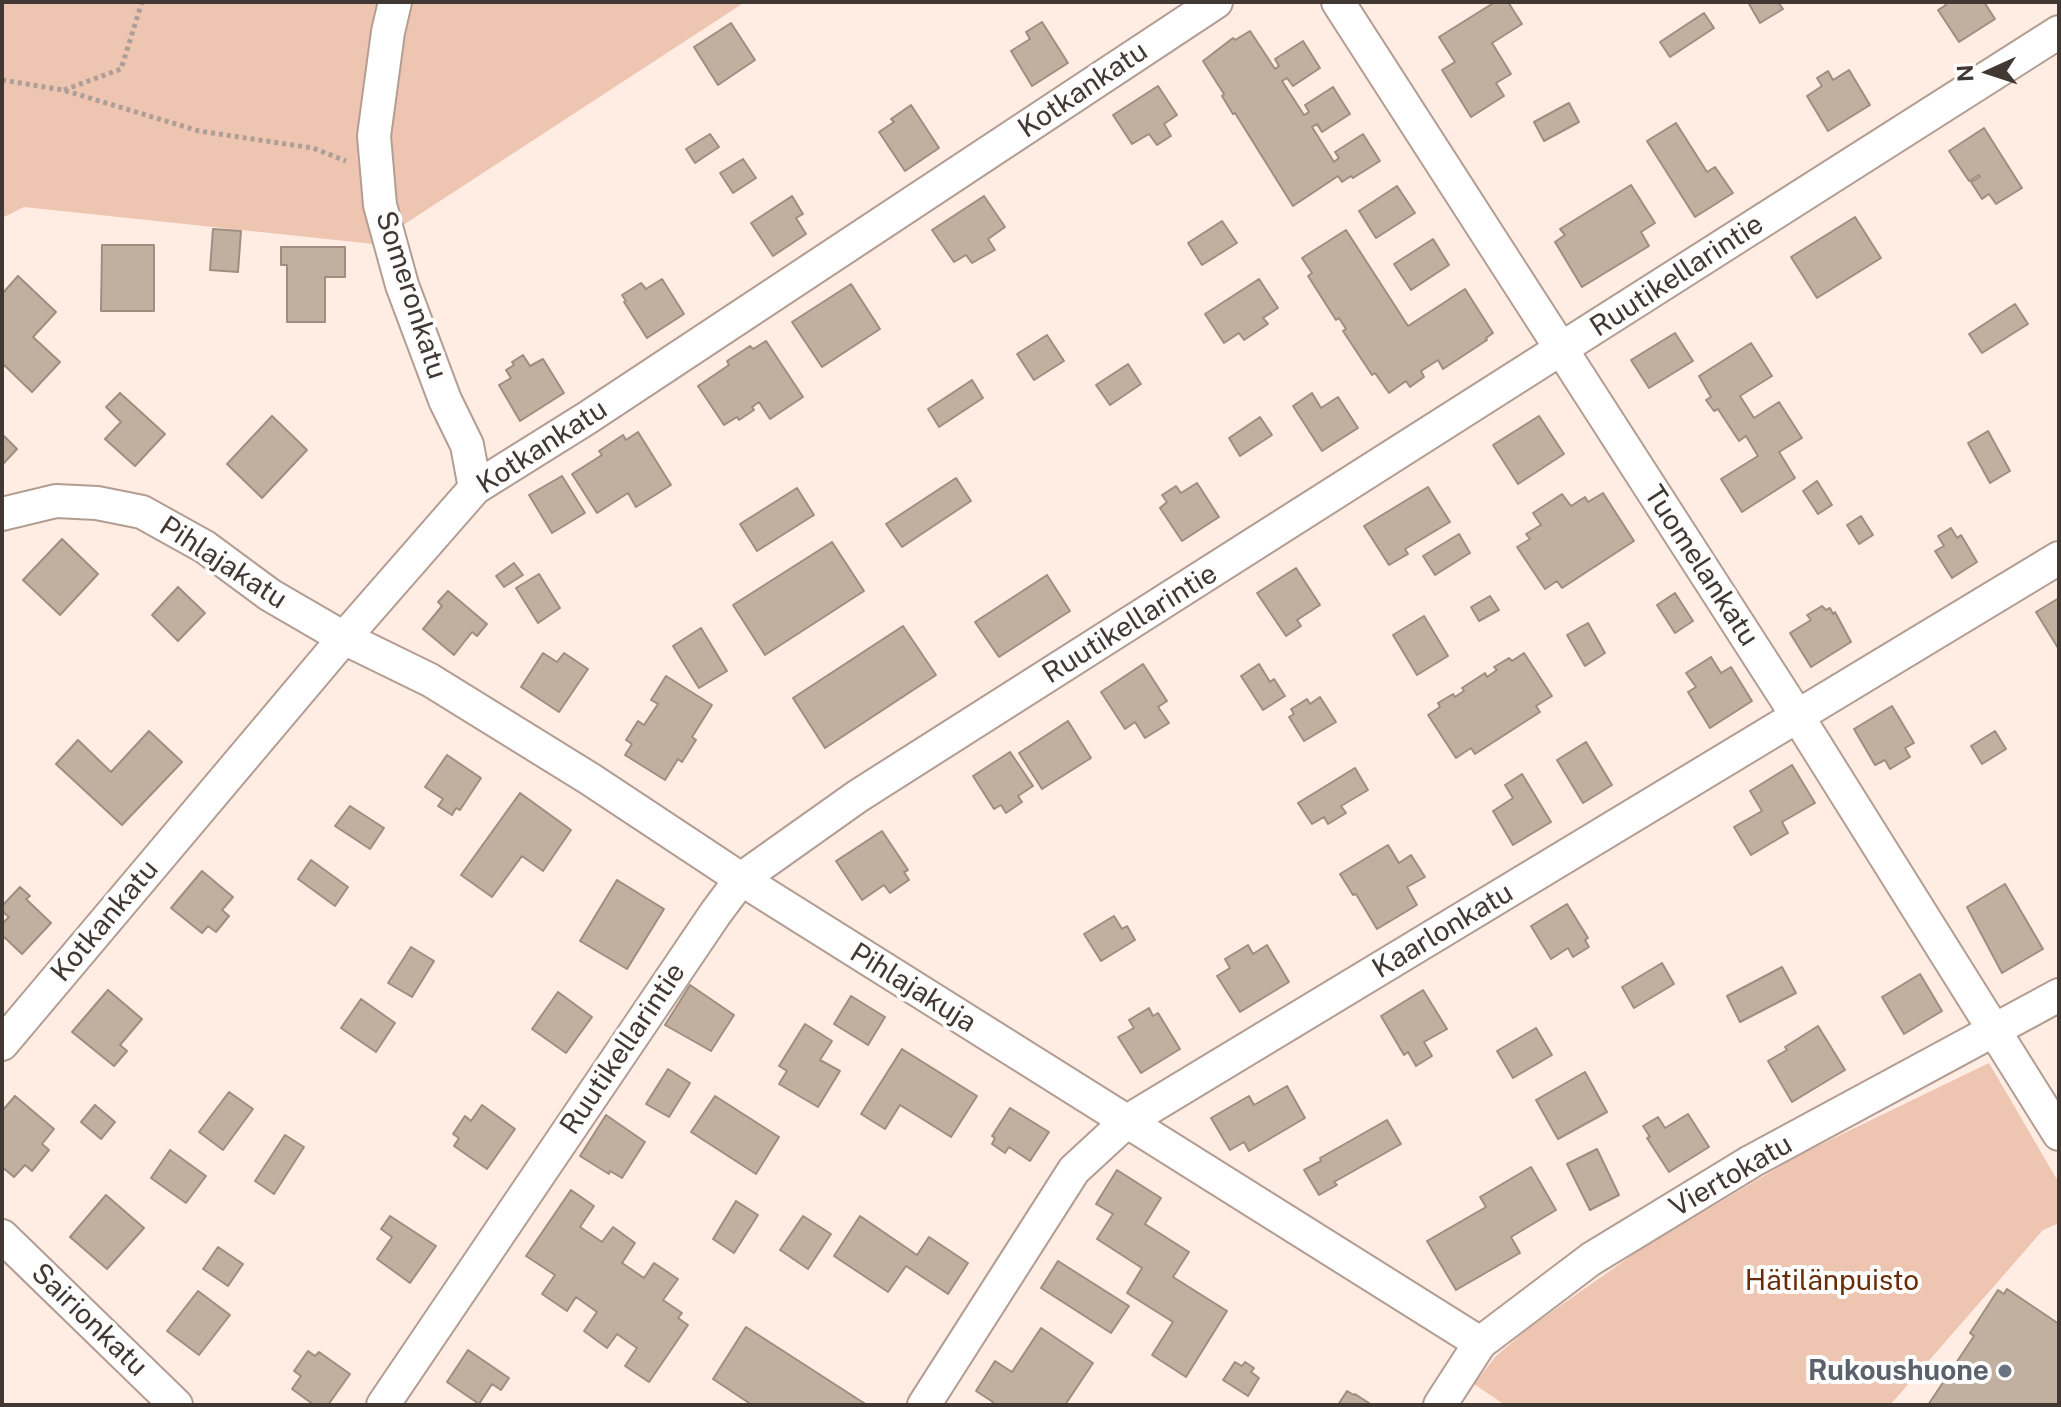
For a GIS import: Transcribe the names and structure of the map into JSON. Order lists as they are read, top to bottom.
{
  "streets": {
    "street": [
      "Kotkankatu",
      "Ruutikellarintie",
      "Someronkatu",
      "Pihlajakatu",
      "Tuomelankatu",
      "Kaarlonkatu",
      "Pihlajakuja",
      "Viertokatu",
      "Sairionkatu"
    ]
  },
  "crossings": [
    ["Kotkankatu", "Someronkatu"],
    ["Kotkankatu", "Pihlajakatu"],
    ["Kotkankatu", "Pihlajakuja"],
    ["Ruutikellarintie", "Tuomelankatu"],
    ["Ruutikellarintie", "Pihlajakuja"],
    ["Pihlajakatu", "Pihlajakuja"],
    ["Tuomelankatu", "Kaarlonkatu"],
    ["Tuomelankatu", "Viertokatu"],
    ["Kaarlonkatu", "Pihlajakuja"],
    ["Pihlajakuja", "Viertokatu"]
  ],
  "parks": ["Hätilänpuisto"],
  "places": ["Rukoushuone"],
  "north": "left"
}
